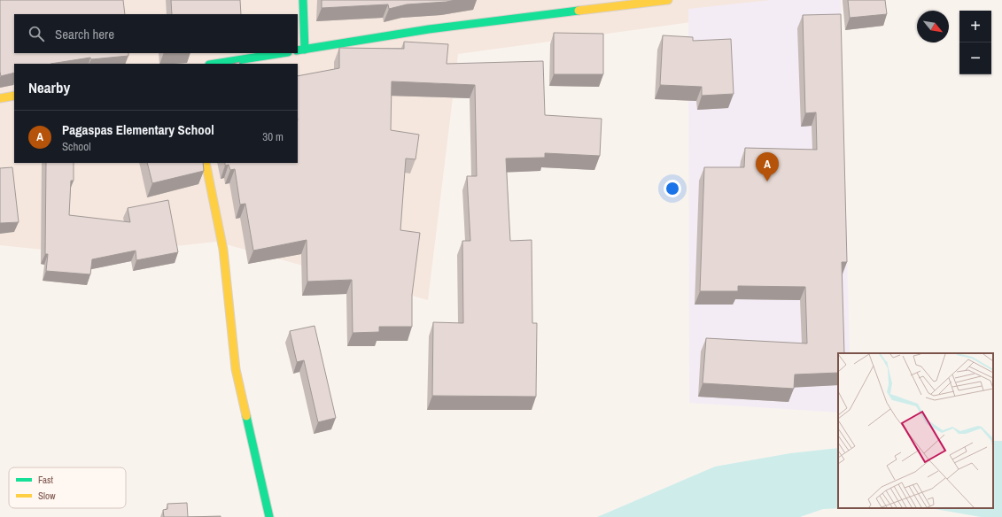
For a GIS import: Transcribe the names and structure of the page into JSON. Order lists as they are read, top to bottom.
{
  "legend": ["Fast", "Slow"],
  "north": "bottom right",
  "page": {
    "map_buttons": ["+", "−"],
    "search": "Search here",
    "heading": "Nearby",
    "list": [
      {
        "mark": "A",
        "name": "Pagaspas Elementary School",
        "note": "School",
        "value": "30 m"
      }
    ],
    "pins": "A"
  }
}
